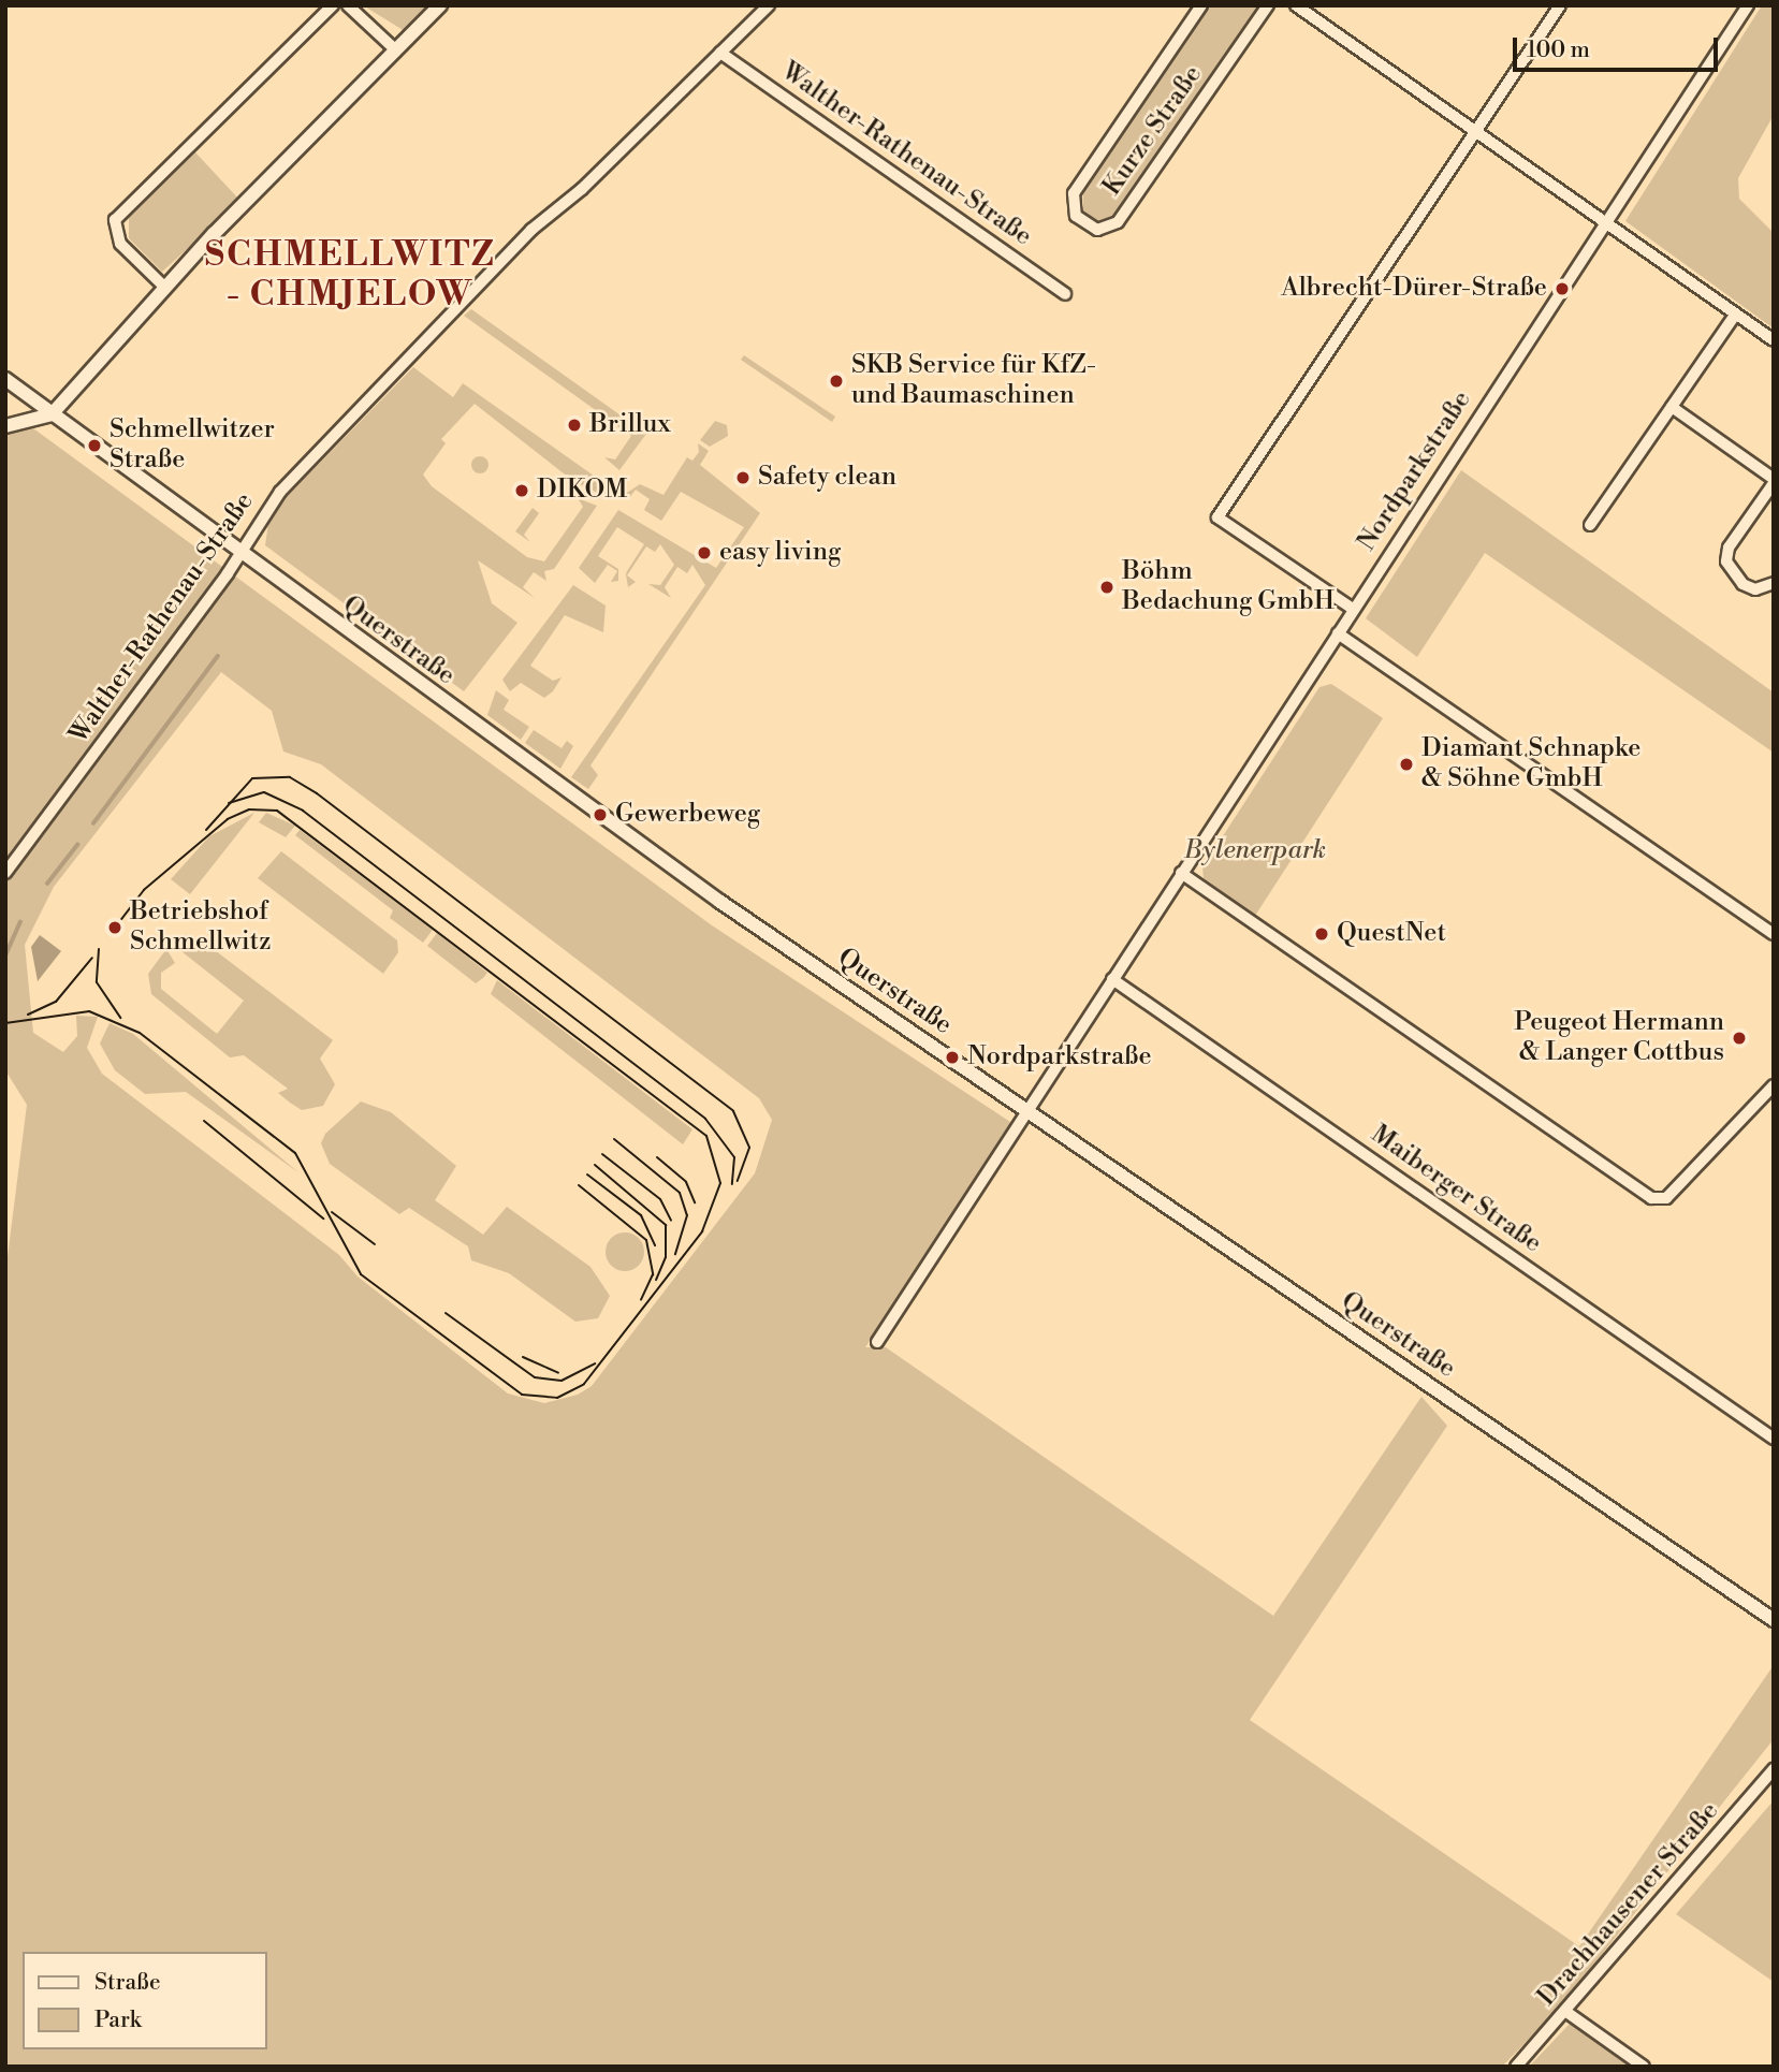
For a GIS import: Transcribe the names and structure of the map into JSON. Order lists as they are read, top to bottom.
{
  "streets": {
    "street": [
      "Kurze Straße",
      "Walther-Rathenau-Straße",
      "Nordparkstraße",
      "Querstraße",
      "Maiberger Straße",
      "Drachhausener Straße"
    ]
  },
  "crossings": [
    ["Walther-Rathenau-Straße", "Querstraße"],
    ["Nordparkstraße", "Querstraße"],
    ["Nordparkstraße", "Maiberger Straße"]
  ],
  "districts": ["SCHMELLWITZ - CHMJELOW"],
  "parks": ["Bylenerpark"],
  "places": [
    "Albrecht-Dürer-Straße",
    "SKB Service für KfZ- und Baumaschinen",
    "Brillux",
    "Schmellwitzer Straße",
    "Safety clean",
    "DIKOM",
    "easy living",
    "Böhm Bedachung GmbH",
    "Diamant Schnapke & Söhne GmbH",
    "Gewerbeweg",
    "Betriebshof Schmellwitz",
    "QuestNet",
    "Peugeot Hermann & Langer Cottbus",
    "Nordparkstraße"
  ],
  "legend": ["Straße", "Park"],
  "scale_bar": "100 m"
}
